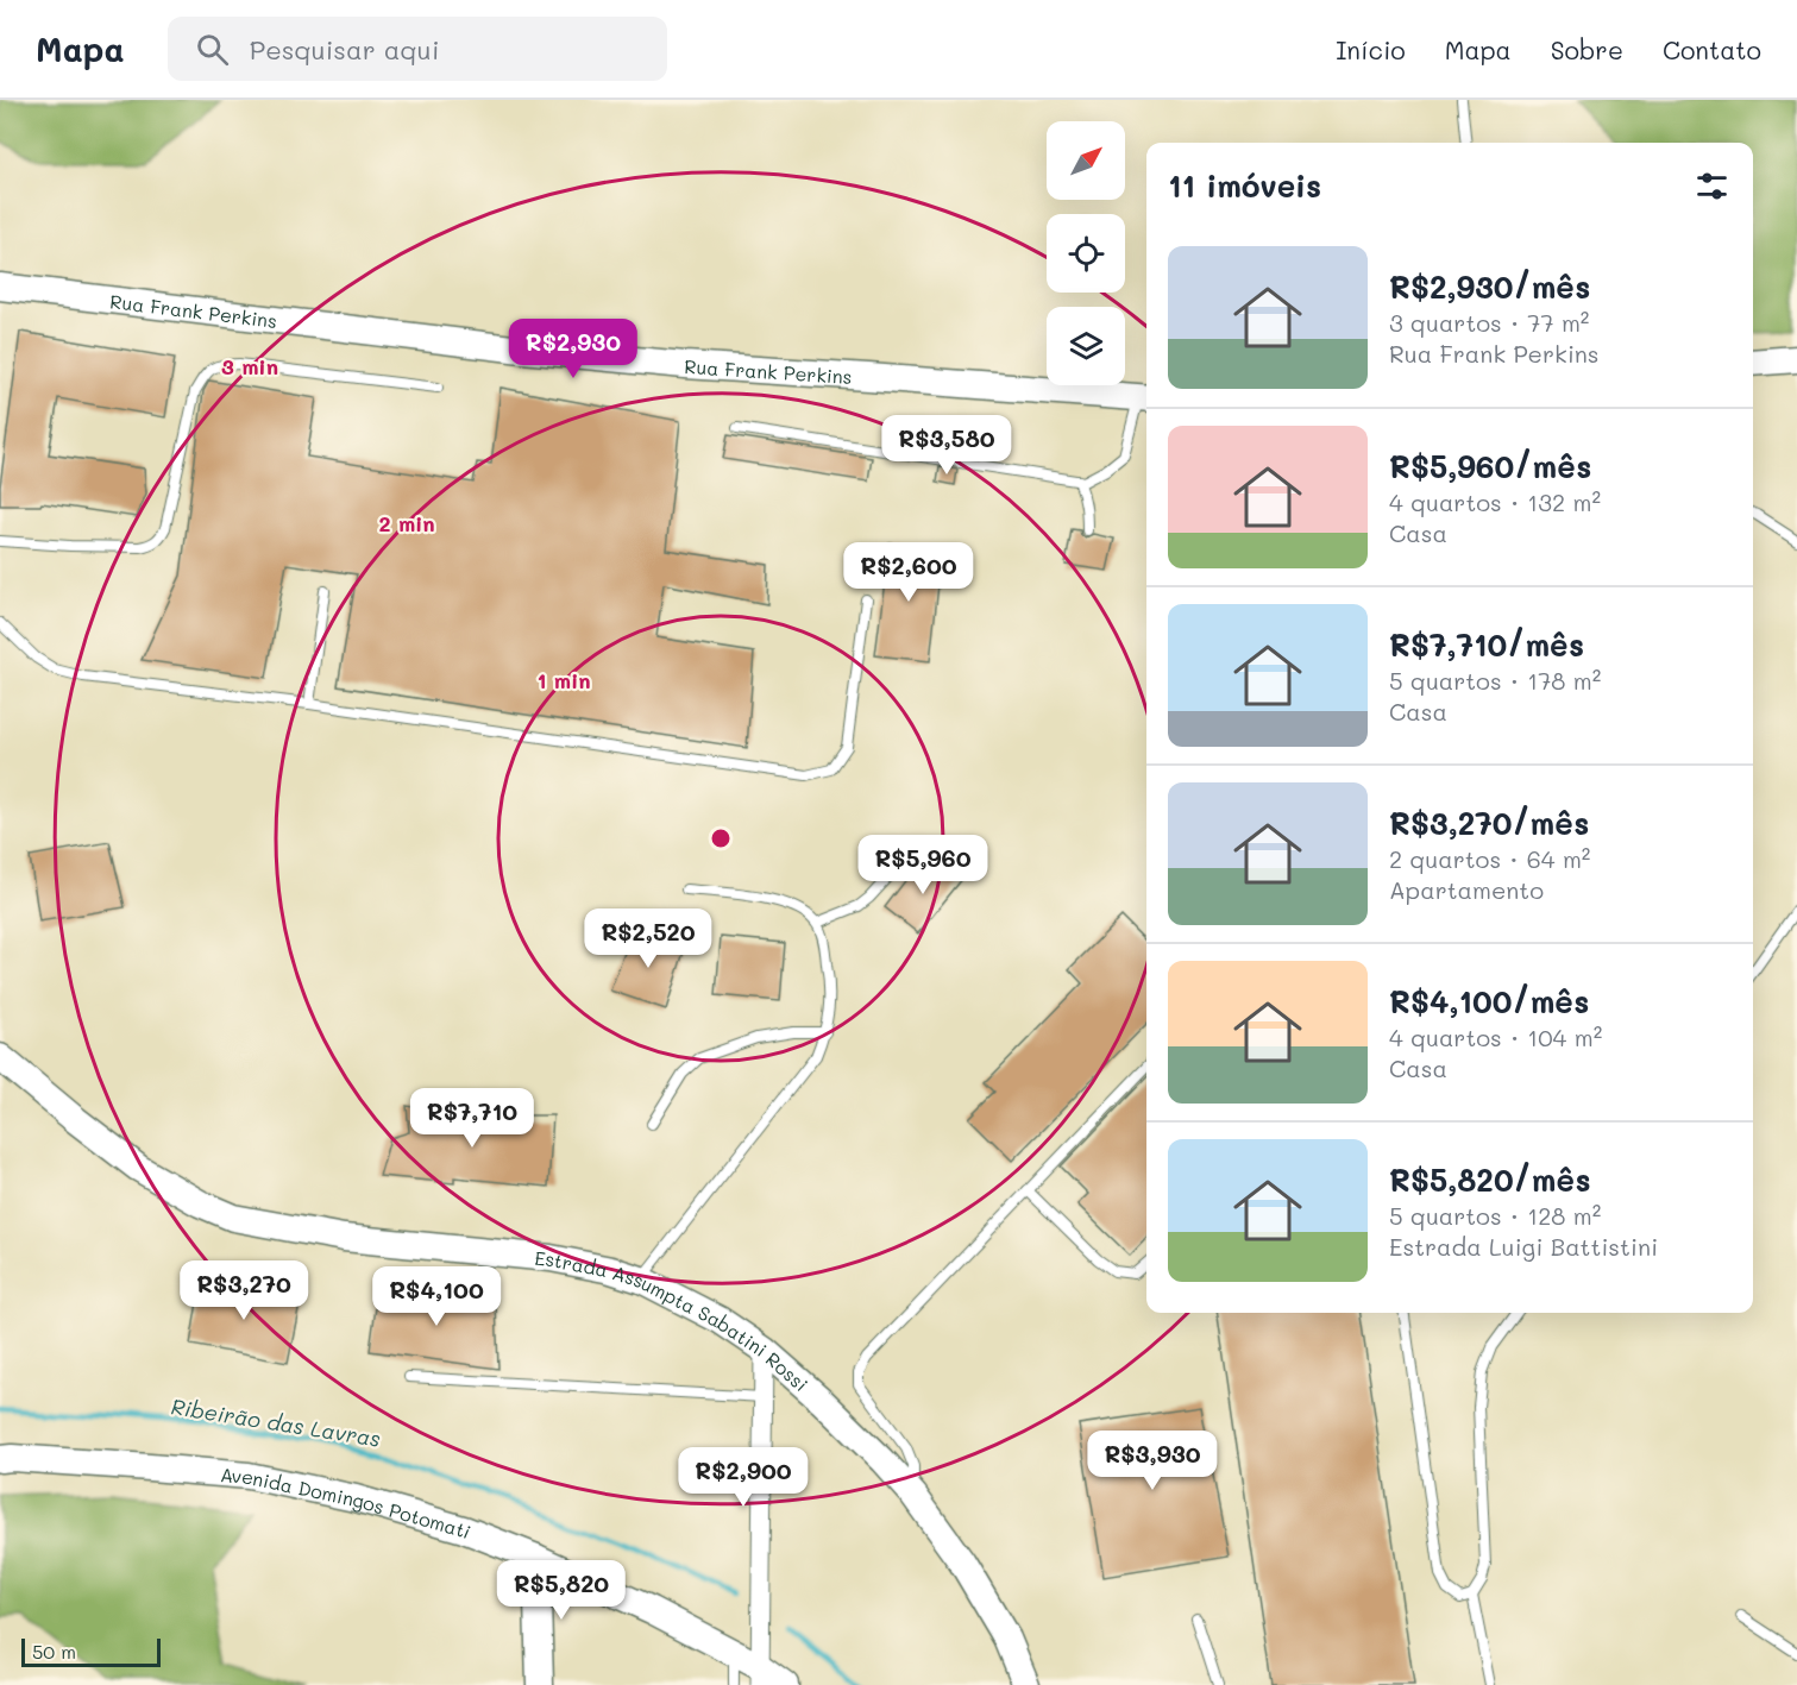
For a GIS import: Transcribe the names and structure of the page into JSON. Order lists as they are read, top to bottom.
{
  "streets": {
    "street": ["Rua Frank Perkins", "Estrada Assumpta Sabatini Rossi", "Avenida Domingos Potomati"]
  },
  "water": ["Ribeirão das Lavras"],
  "scale_bar": "50 m",
  "north": "top right",
  "page": {
    "header": "Mapa",
    "search": "Pesquisar aqui",
    "nav": [
      "Início",
      "Mapa",
      "Sobre",
      "Contato"
    ],
    "heading": "11 imóveis",
    "list": [
      {
        "name": "R$2,930/mês",
        "note": "3 quartos · 77 m² · Rua Frank Perkins"
      },
      {
        "name": "R$5,960/mês",
        "note": "4 quartos · 132 m² · Casa"
      },
      {
        "name": "R$7,710/mês",
        "note": "5 quartos · 178 m² · Casa"
      },
      {
        "name": "R$3,270/mês",
        "note": "2 quartos · 64 m² · Apartamento"
      },
      {
        "name": "R$4,100/mês",
        "note": "4 quartos · 104 m² · Casa"
      },
      {
        "name": "R$5,820/mês",
        "note": "5 quartos · 128 m² · Estrada Luigi Battistini"
      }
    ],
    "price": [
      "R$2,930",
      "R$3,580",
      "R$2,600",
      "R$5,960",
      "R$2,520",
      "R$7,710",
      "R$3,270",
      "R$4,100",
      "R$3,930",
      "R$2,900",
      "R$5,820"
    ],
    "scale": "50 m"
  },
  "rings": ["3 min", "2 min", "1 min"]
}
